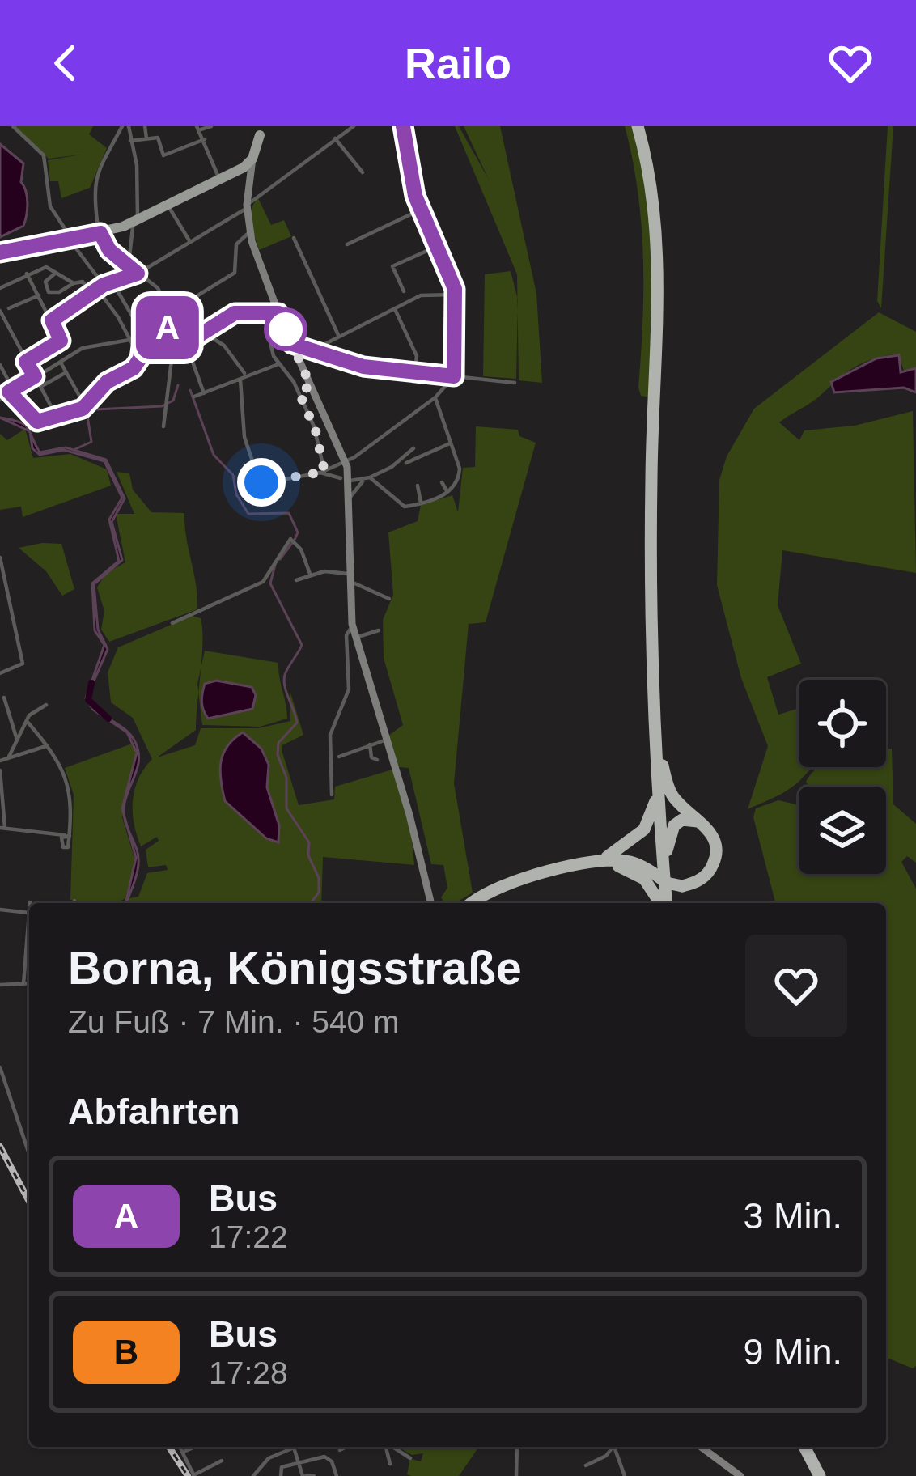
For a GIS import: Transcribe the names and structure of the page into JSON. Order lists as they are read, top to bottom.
{
  "lines": ["bus line A"],
  "page": {
    "header": "Railo",
    "on_map": "A",
    "heading": [
      ["Borna, Königsstraße", "Zu Fuß · 7 Min. · 540 m"],
      "Abfahrten"
    ],
    "list": [
      {
        "mark": "A",
        "name": "Bus",
        "note": "17:22",
        "value": "3 Min."
      },
      {
        "mark": "B",
        "name": "Bus",
        "note": "17:28",
        "value": "9 Min."
      }
    ]
  }
}
